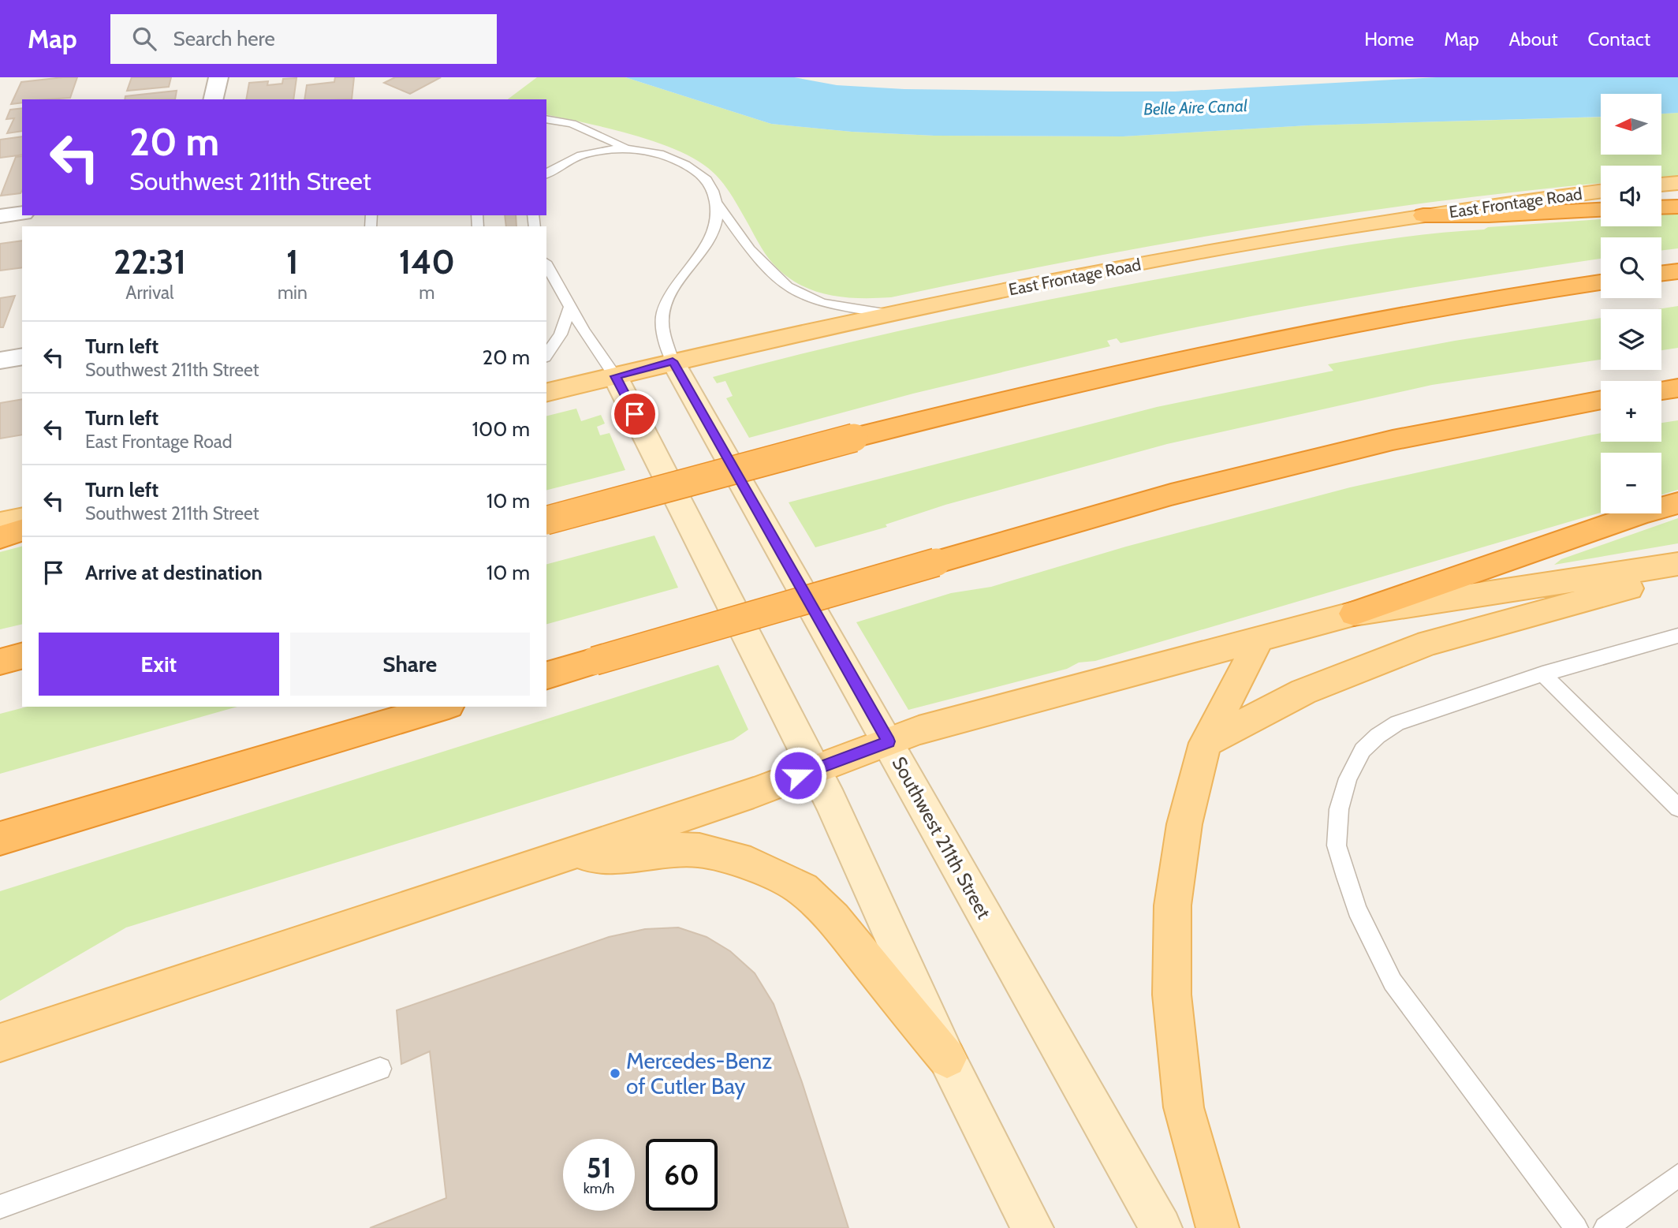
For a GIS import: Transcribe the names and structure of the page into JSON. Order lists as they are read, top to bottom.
{
  "streets": {
    "main road": ["East Frontage Road", "Southwest 211th Street"]
  },
  "crossings": [
    ["East Frontage Road", "Southwest 211th Street"]
  ],
  "water": ["Belle Aire Canal"],
  "places": ["Mercedes-Benz of Cutler Bay"],
  "north": "left",
  "page": {
    "header": "Map",
    "search": "Search here",
    "nav": [
      "Home",
      "Map",
      "About",
      "Contact"
    ],
    "map_buttons": ["+", "−"],
    "turn": ["20 m", "Southwest 211th Street"],
    "eta": [
      "22:31",
      "Arrival",
      "1",
      "min",
      "140",
      "m"
    ],
    "list": [
      {
        "name": "Turn left",
        "note": "Southwest 211th Street",
        "value": "20 m"
      },
      {
        "name": "Turn left",
        "note": "East Frontage Road",
        "value": "100 m"
      },
      {
        "name": "Turn left",
        "note": "Southwest 211th Street",
        "value": "10 m"
      },
      {
        "name": "Arrive at destination",
        "value": "10 m"
      }
    ],
    "buttons": ["Exit", "Share"],
    "speed": "51 km/h",
    "limit": "60"
  }
}
